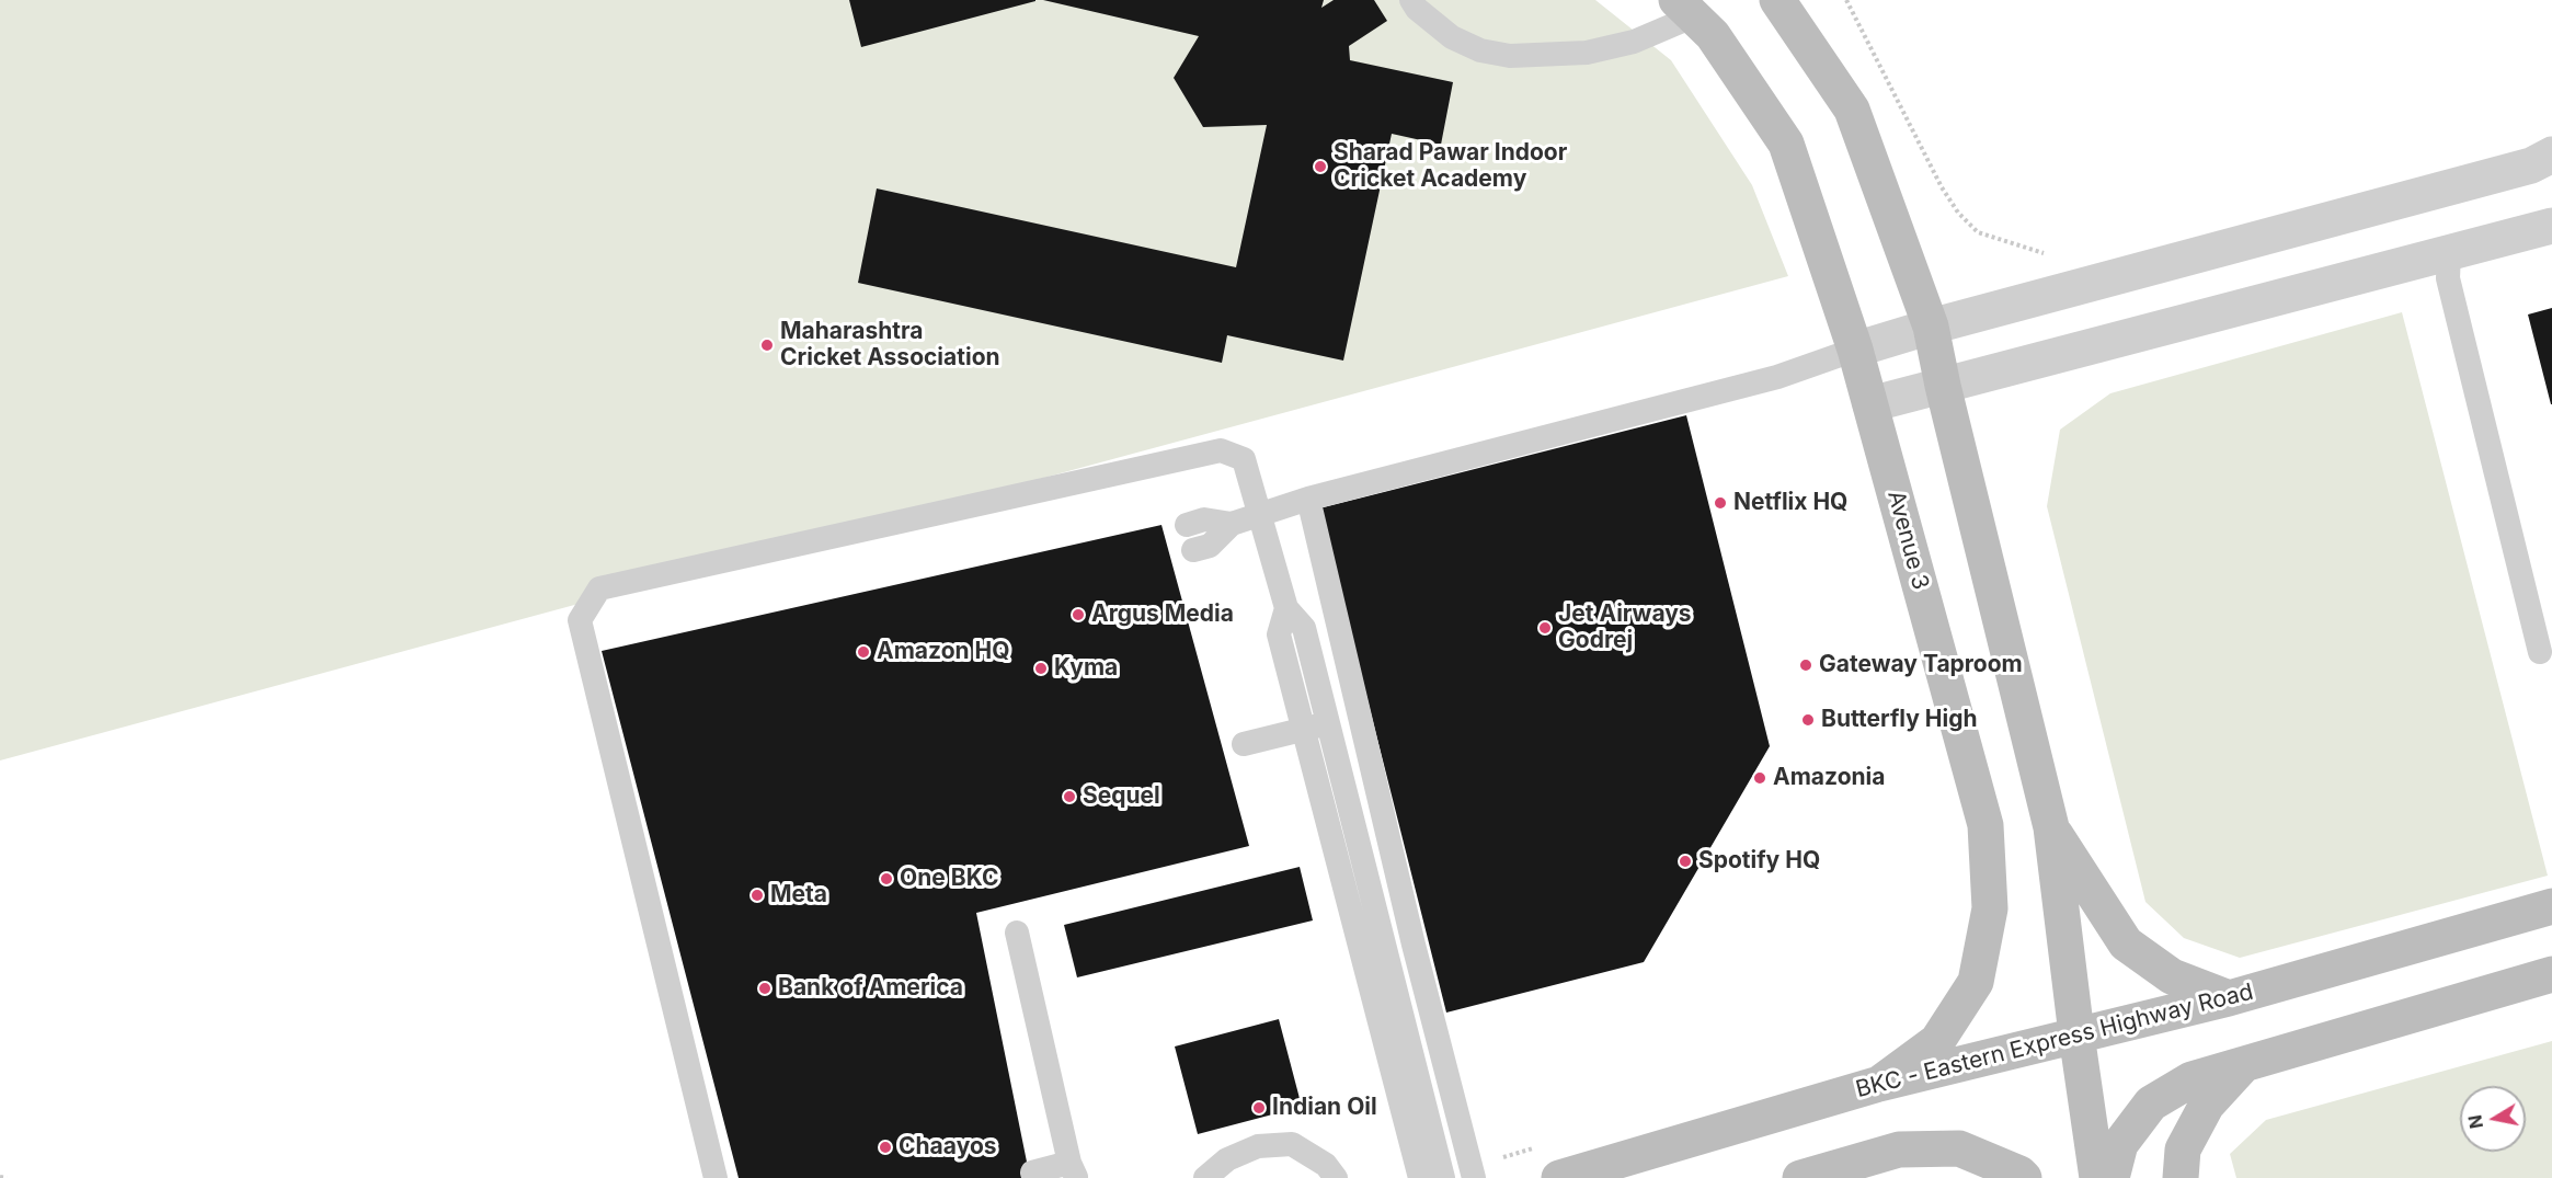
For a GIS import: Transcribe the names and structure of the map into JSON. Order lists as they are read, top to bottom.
{
  "streets": {
    "street": ["Avenue 3", "BKC - Eastern Express Highway Road"]
  },
  "crossings": [
    ["Avenue 3", "BKC - Eastern Express Highway Road"]
  ],
  "places": [
    "Sharad Pawar Indoor Cricket Academy",
    "Maharashtra Cricket Association",
    "Netflix HQ",
    "Argus Media",
    "Jet Airways Godrej",
    "Amazon HQ",
    "Gateway Taproom",
    "Kyma",
    "Butterfly High",
    "Amazonia",
    "Sequel",
    "Spotify HQ",
    "One BKC",
    "Meta",
    "Bank of America",
    "Indian Oil",
    "Chaayos"
  ],
  "north": "left"
}
